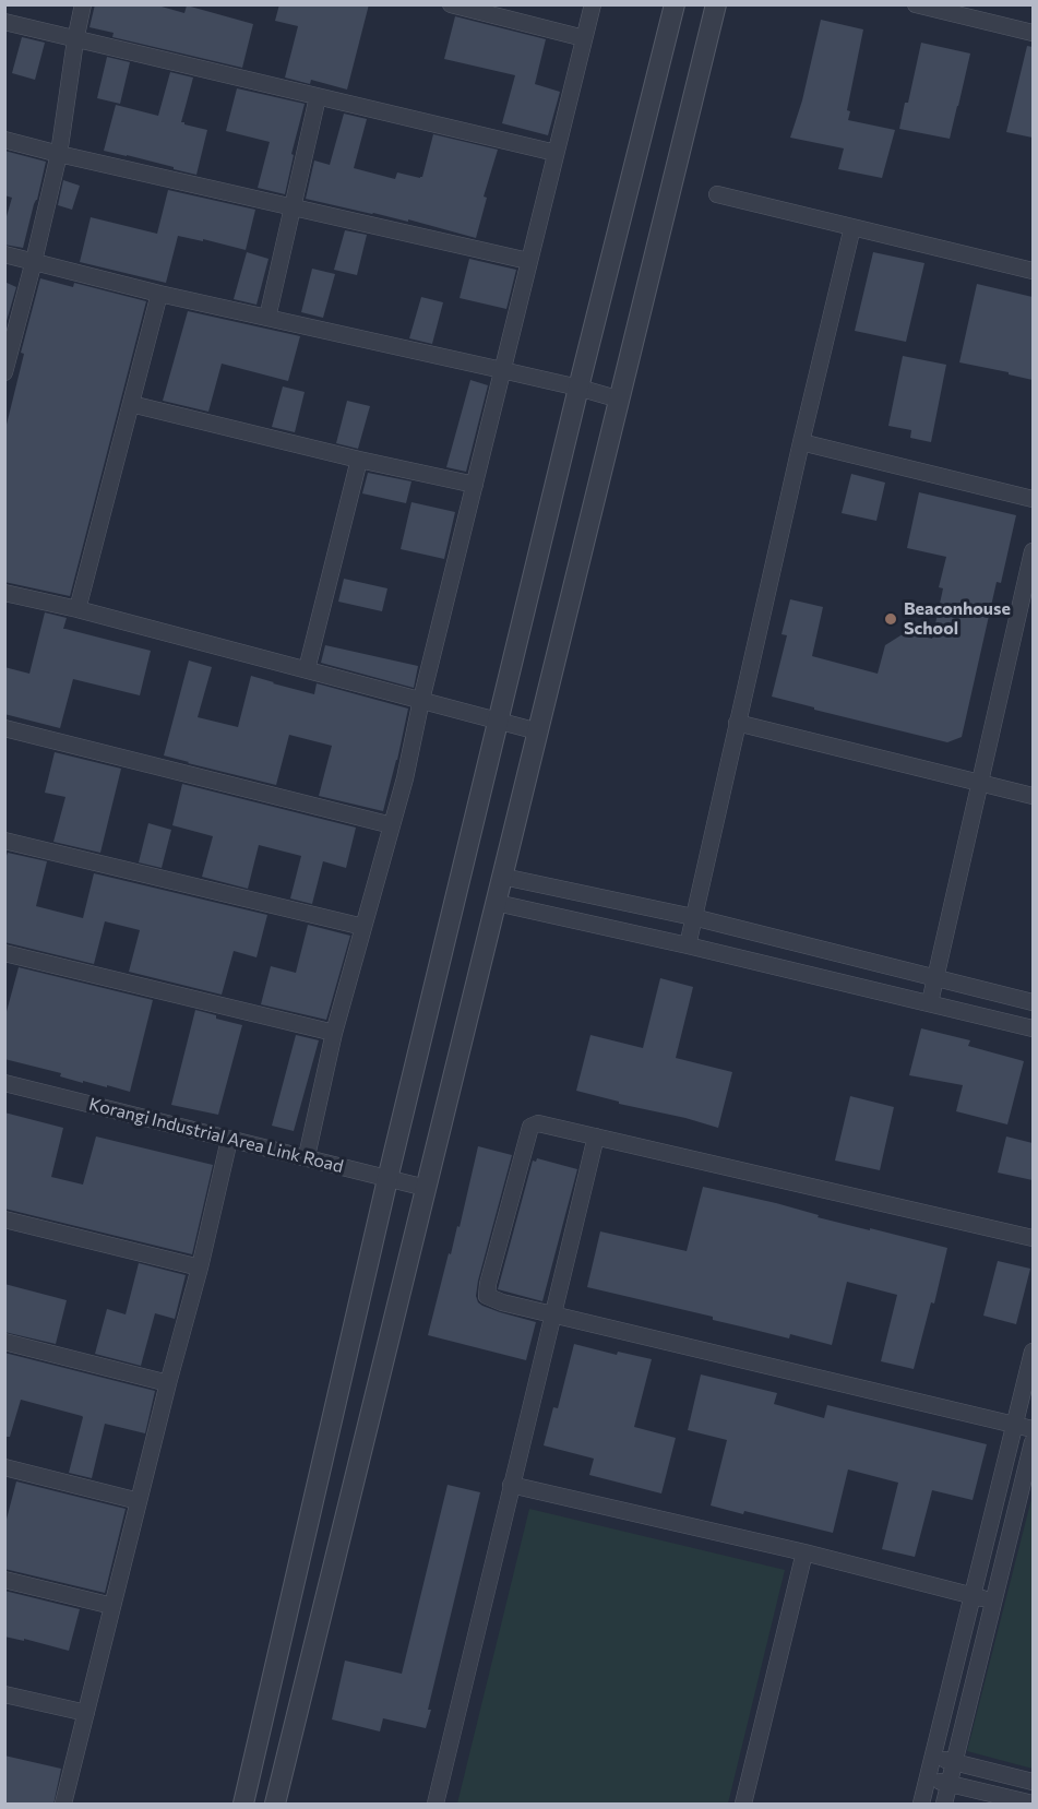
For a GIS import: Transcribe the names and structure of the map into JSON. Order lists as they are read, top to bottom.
{
  "streets": {
    "street": ["Korangi Industrial Area Link Road"]
  },
  "places": ["Beaconhouse School"]
}
